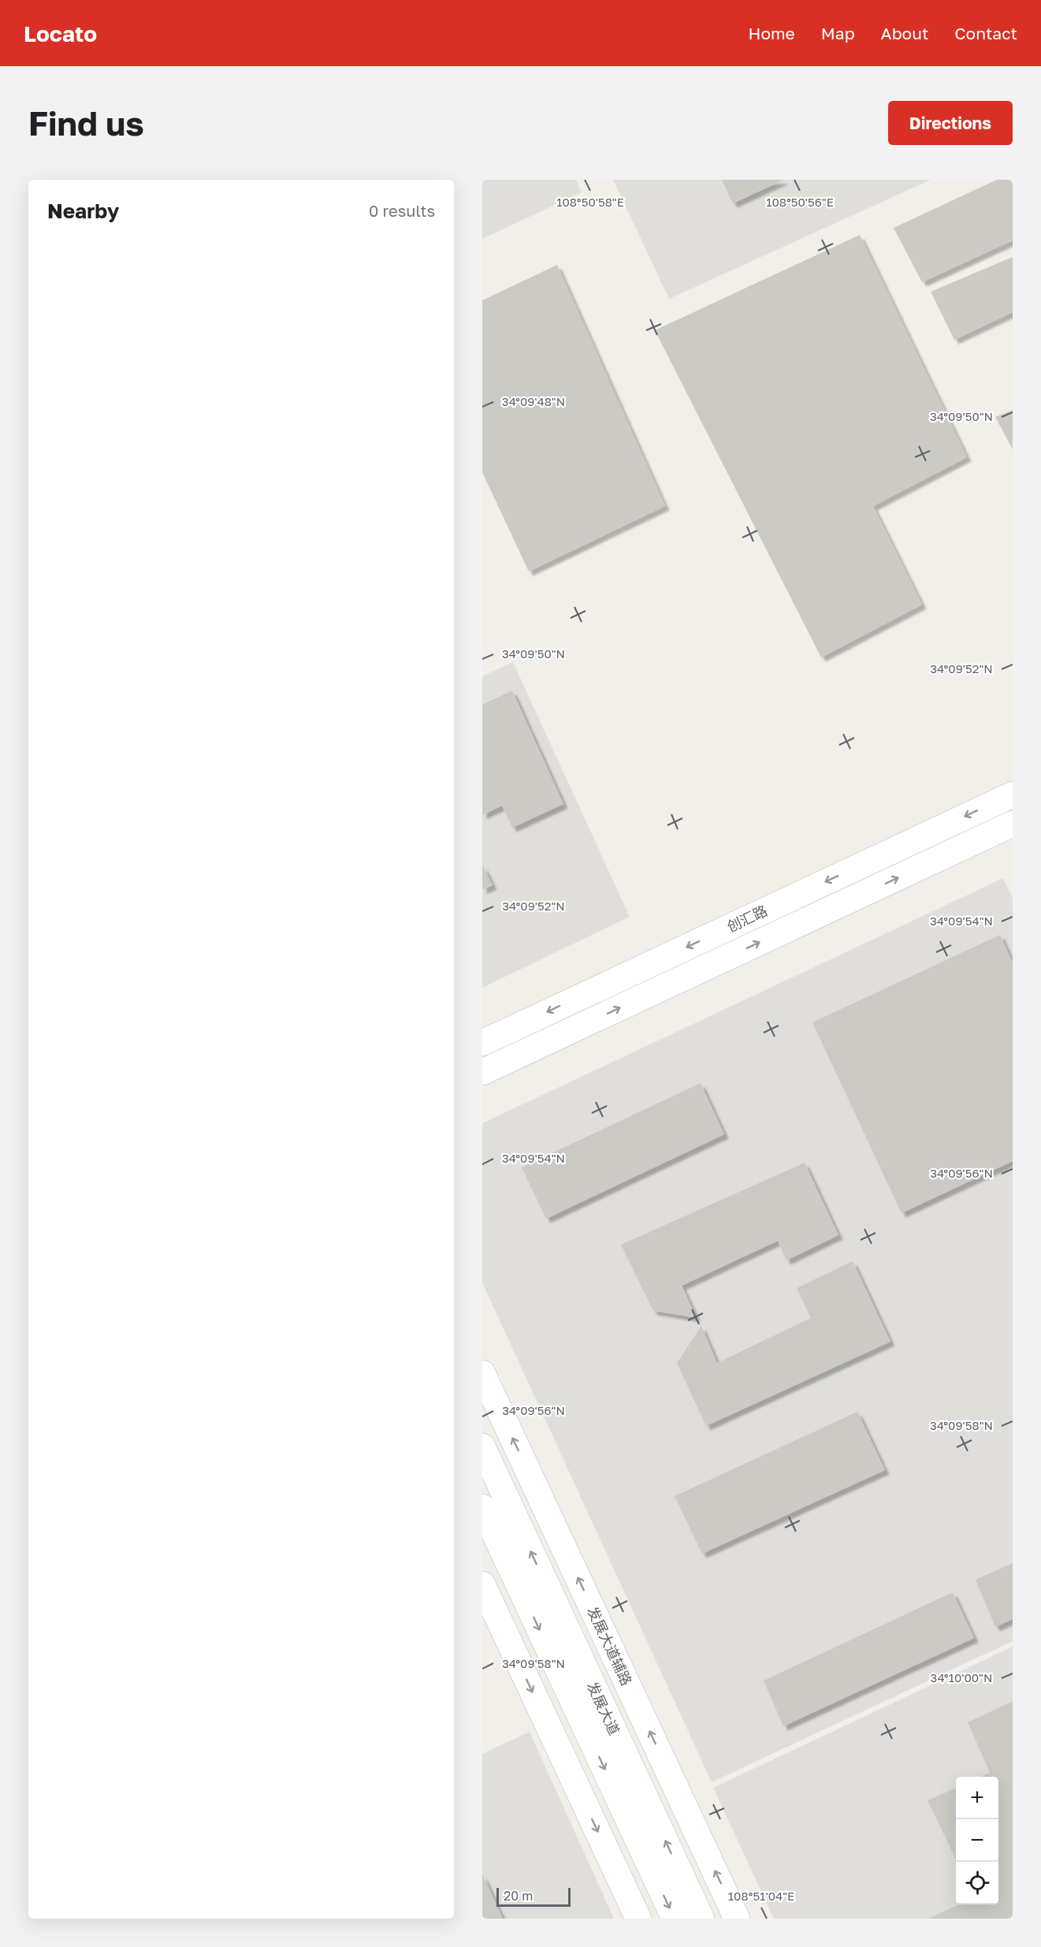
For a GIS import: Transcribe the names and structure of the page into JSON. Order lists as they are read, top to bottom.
{
  "streets": {
    "street": ["创汇路", "发展大道辅路", "发展大道"]
  },
  "scale_bar": "20 m",
  "page": {
    "header": "Locato",
    "nav": [
      "Home",
      "Map",
      "About",
      "Contact"
    ],
    "buttons": "Directions",
    "title": "Find us",
    "heading": ["Nearby", "0 results"],
    "map_buttons": ["+", "−"],
    "scale": "20 m"
  },
  "coordinates": [
    "108°50'58\"E",
    "108°50'56\"E",
    "34°09'48\"N",
    "34°09'50\"N",
    "34°09'52\"N",
    "34°09'54\"N",
    "34°09'56\"N",
    "34°09'58\"N",
    "34°10'00\"N",
    "108°51'04\"E"
  ]
}
